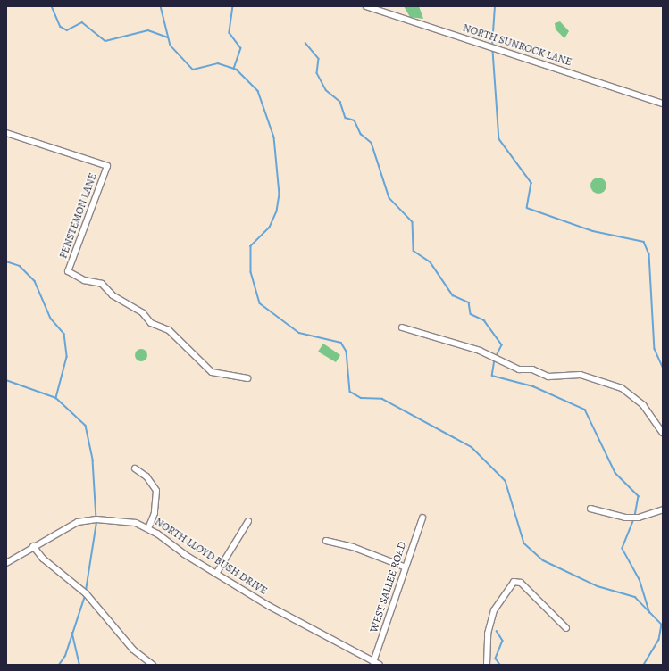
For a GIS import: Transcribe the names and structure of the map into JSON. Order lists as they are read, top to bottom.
{
  "streets": {
    "street": [
      "NORTH SUNROCK LANE",
      "PENSTEMON LANE",
      "NORTH LLOYD BUSH DRIVE",
      "WEST SALLEE ROAD"
    ]
  },
  "crossings": [
    ["NORTH LLOYD BUSH DRIVE", "WEST SALLEE ROAD"]
  ]
}
